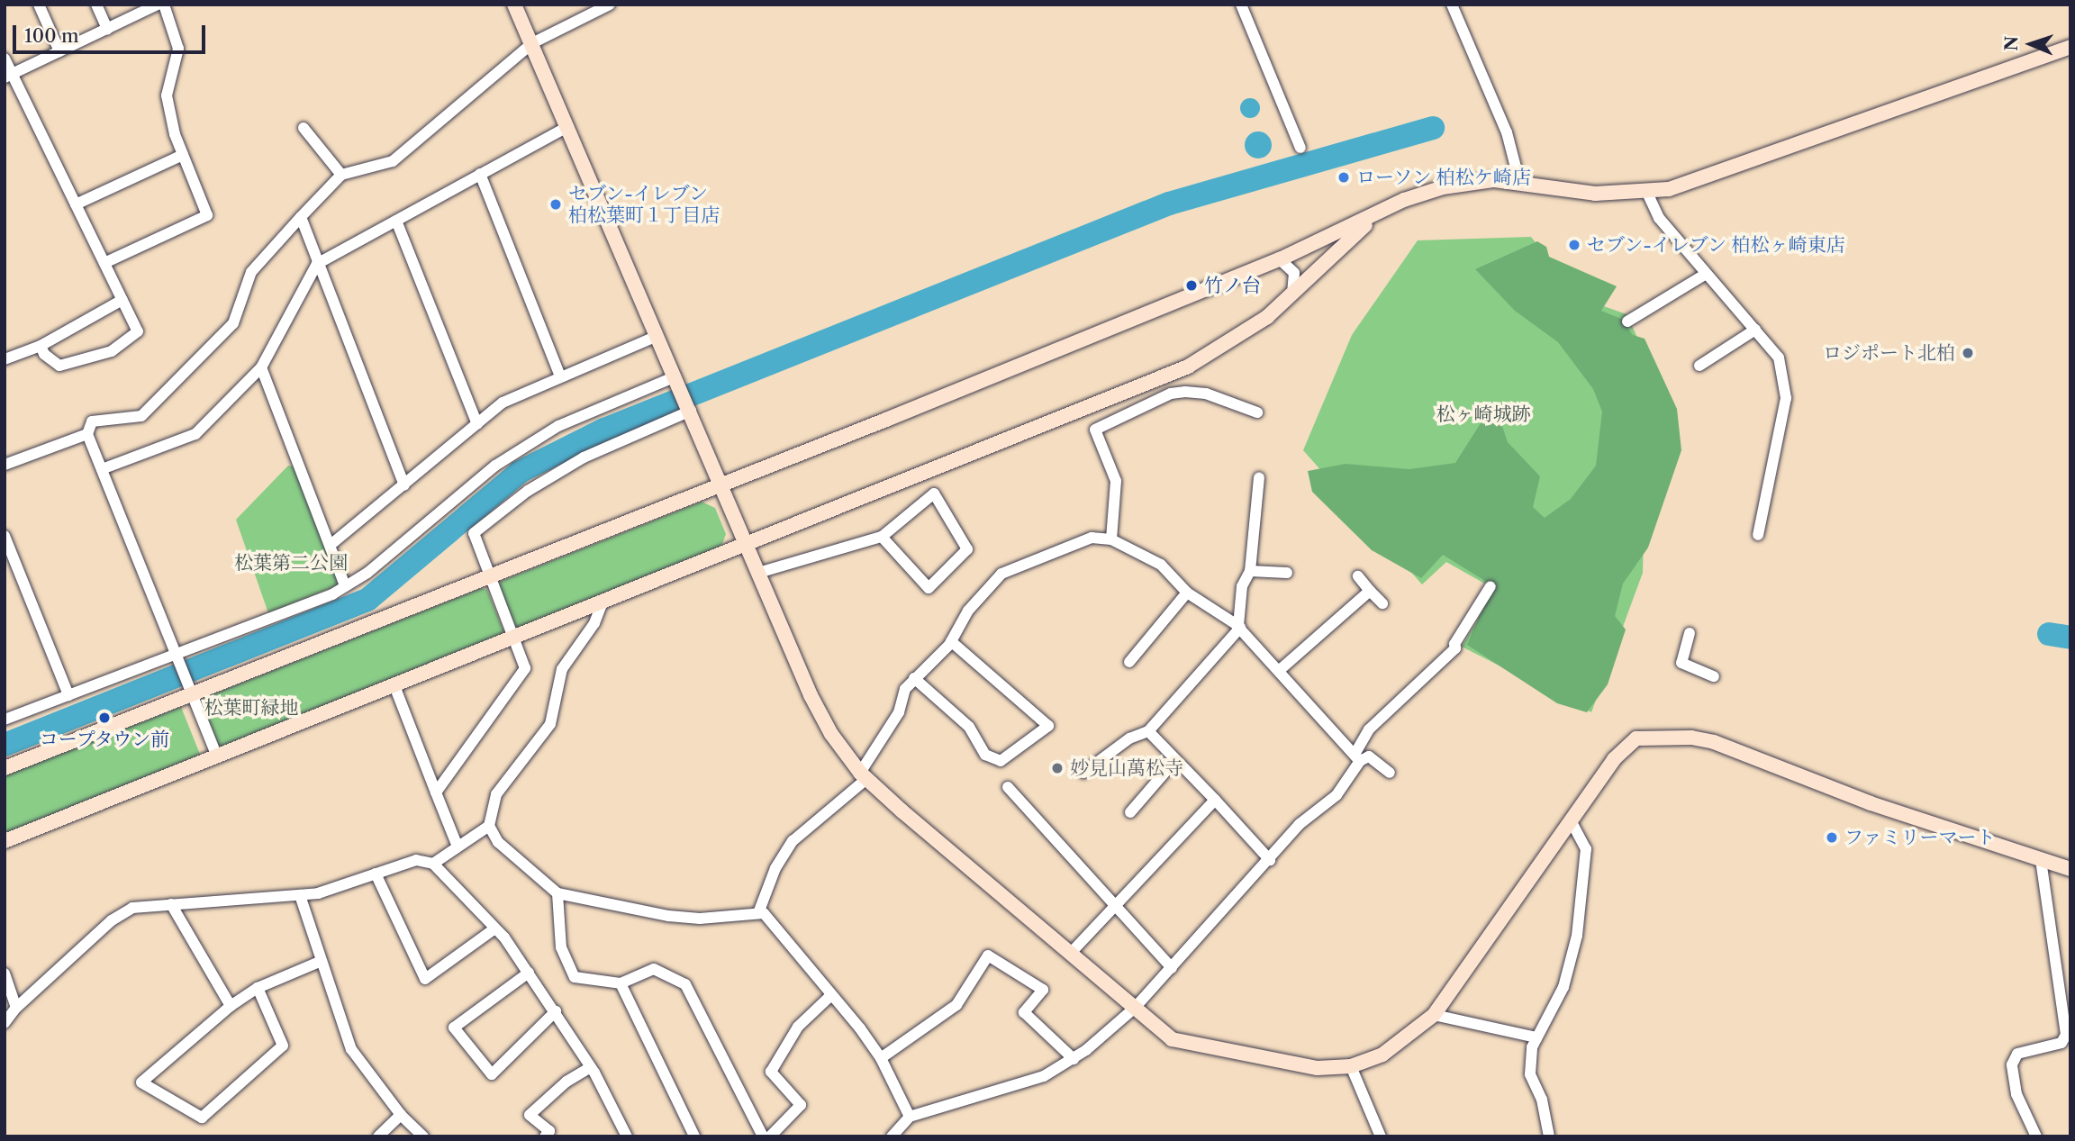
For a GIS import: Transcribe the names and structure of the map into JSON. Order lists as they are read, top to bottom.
{
  "parks": ["松ヶ崎城跡", "松葉第二公園", "松葉町緑地"],
  "places": [
    "ローソン 柏松ケ崎店",
    "セブン-イレブン 柏松葉町１丁目店",
    "セブン-イレブン 柏松ヶ崎東店",
    "竹ノ台",
    "ロジポート北柏",
    "コープタウン前",
    "妙見山萬松寺",
    "ファミリーマート"
  ],
  "scale_bar": "100 m",
  "north": "left"
}
